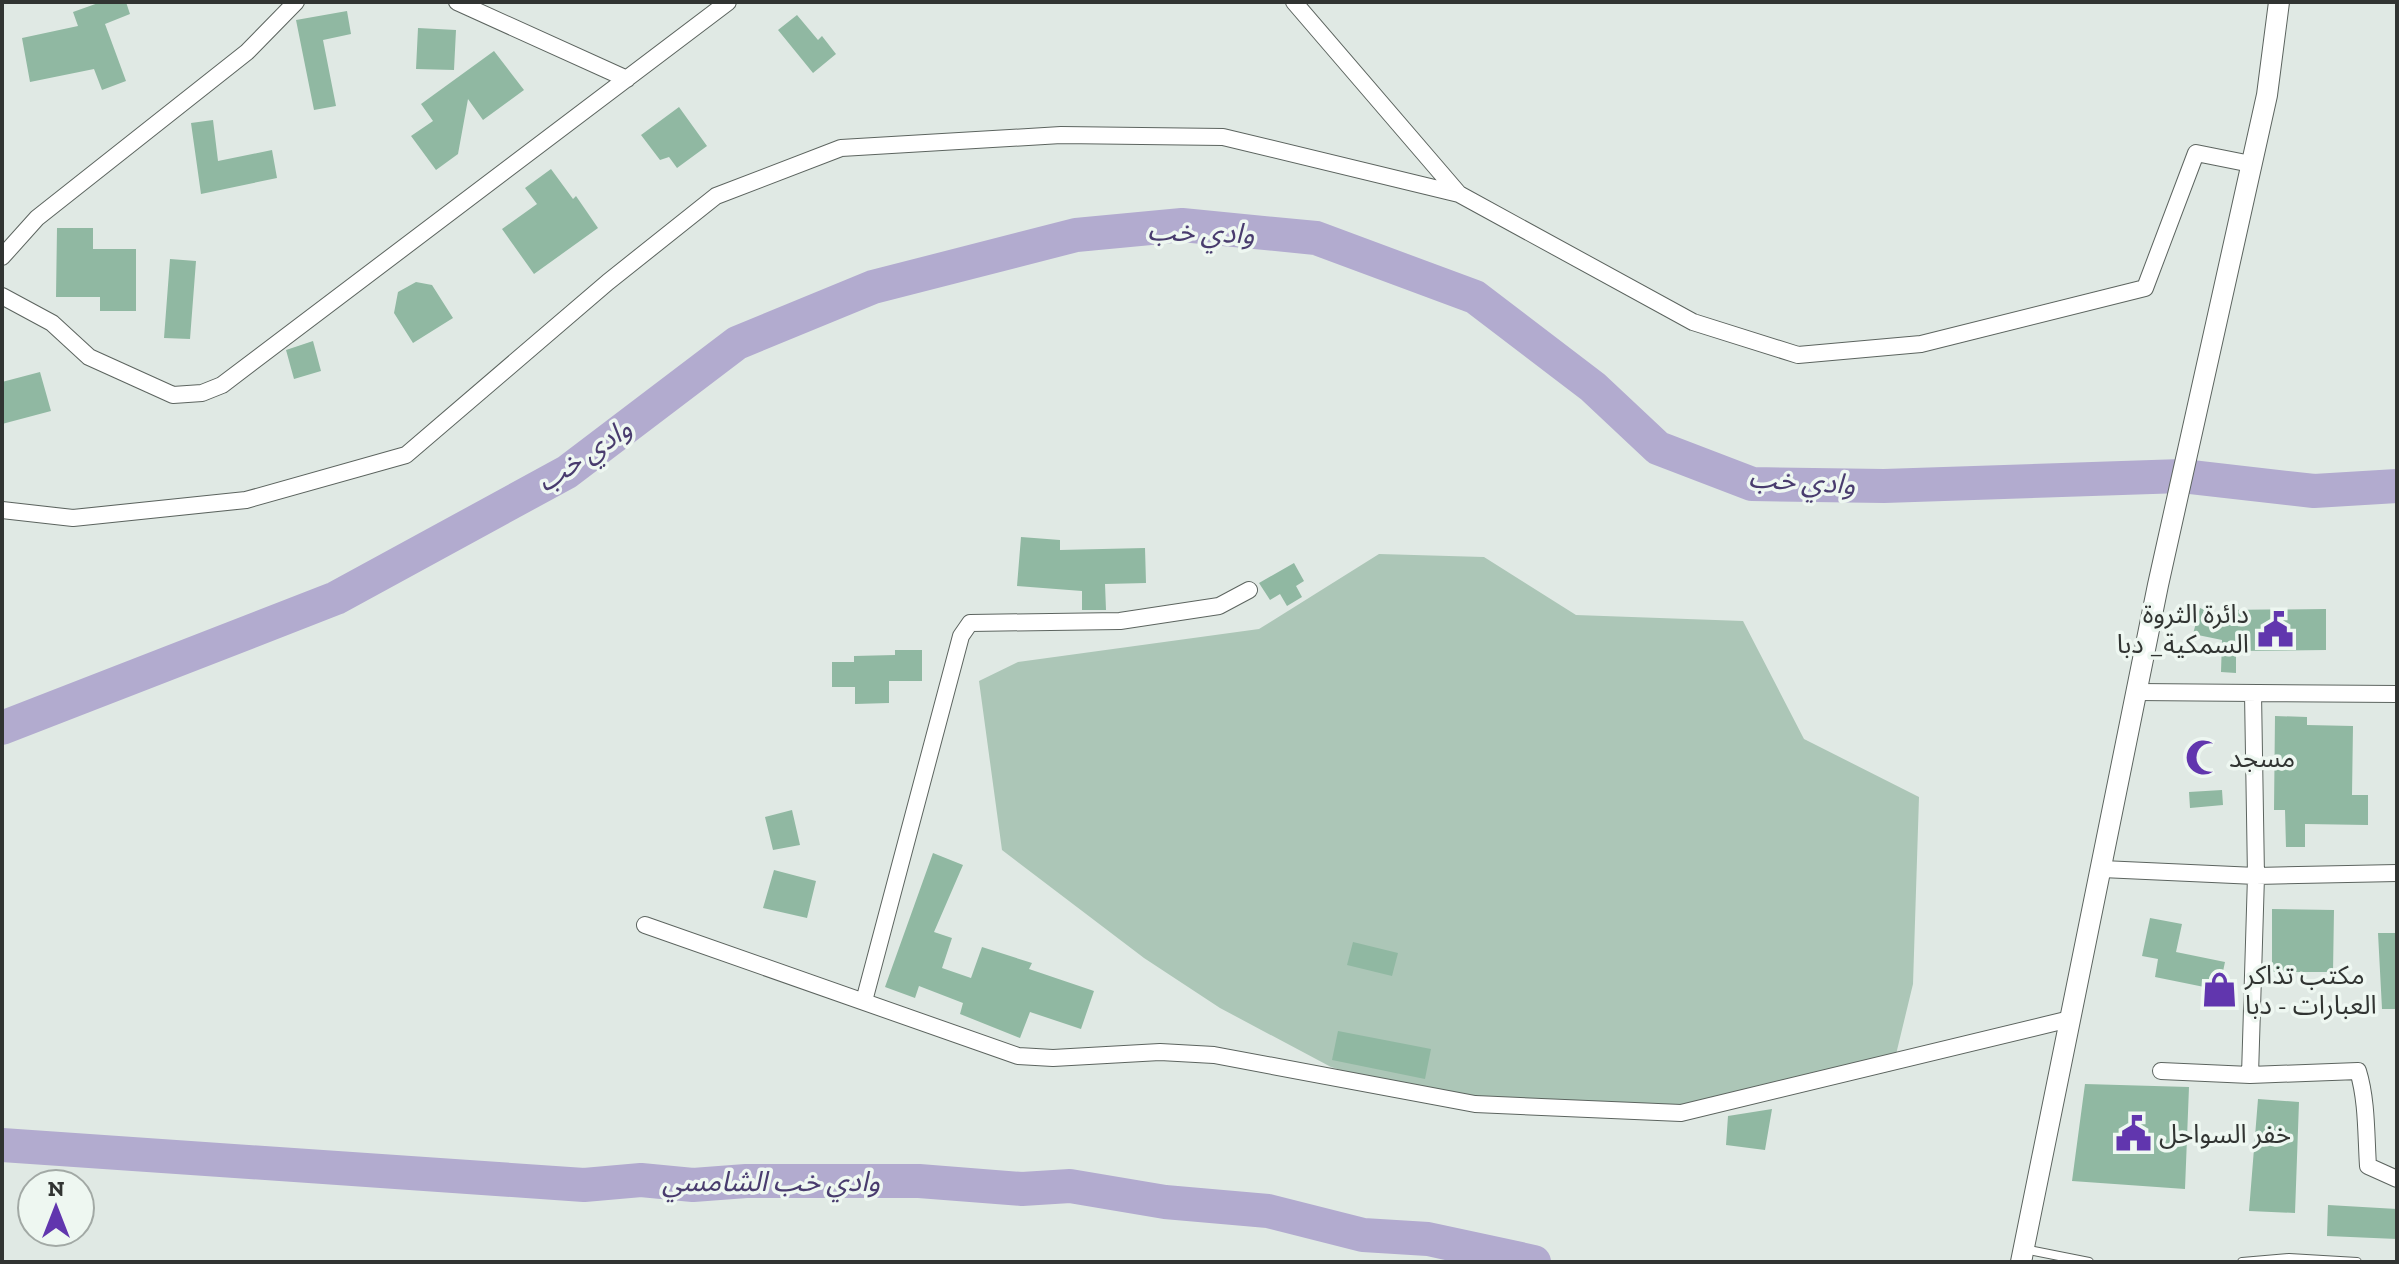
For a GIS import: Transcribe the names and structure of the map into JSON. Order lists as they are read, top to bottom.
{
  "water": ["وادي خب", "وادي خب الشامسي"],
  "places": {
    "public building": ["دائرة الثروة السمكية_ دبا", "خفر السواحل"],
    "mosque": ["مسجد"],
    "shop": ["مكتب تذاكر العبارات - دبا"]
  },
  "north": "top"
}
